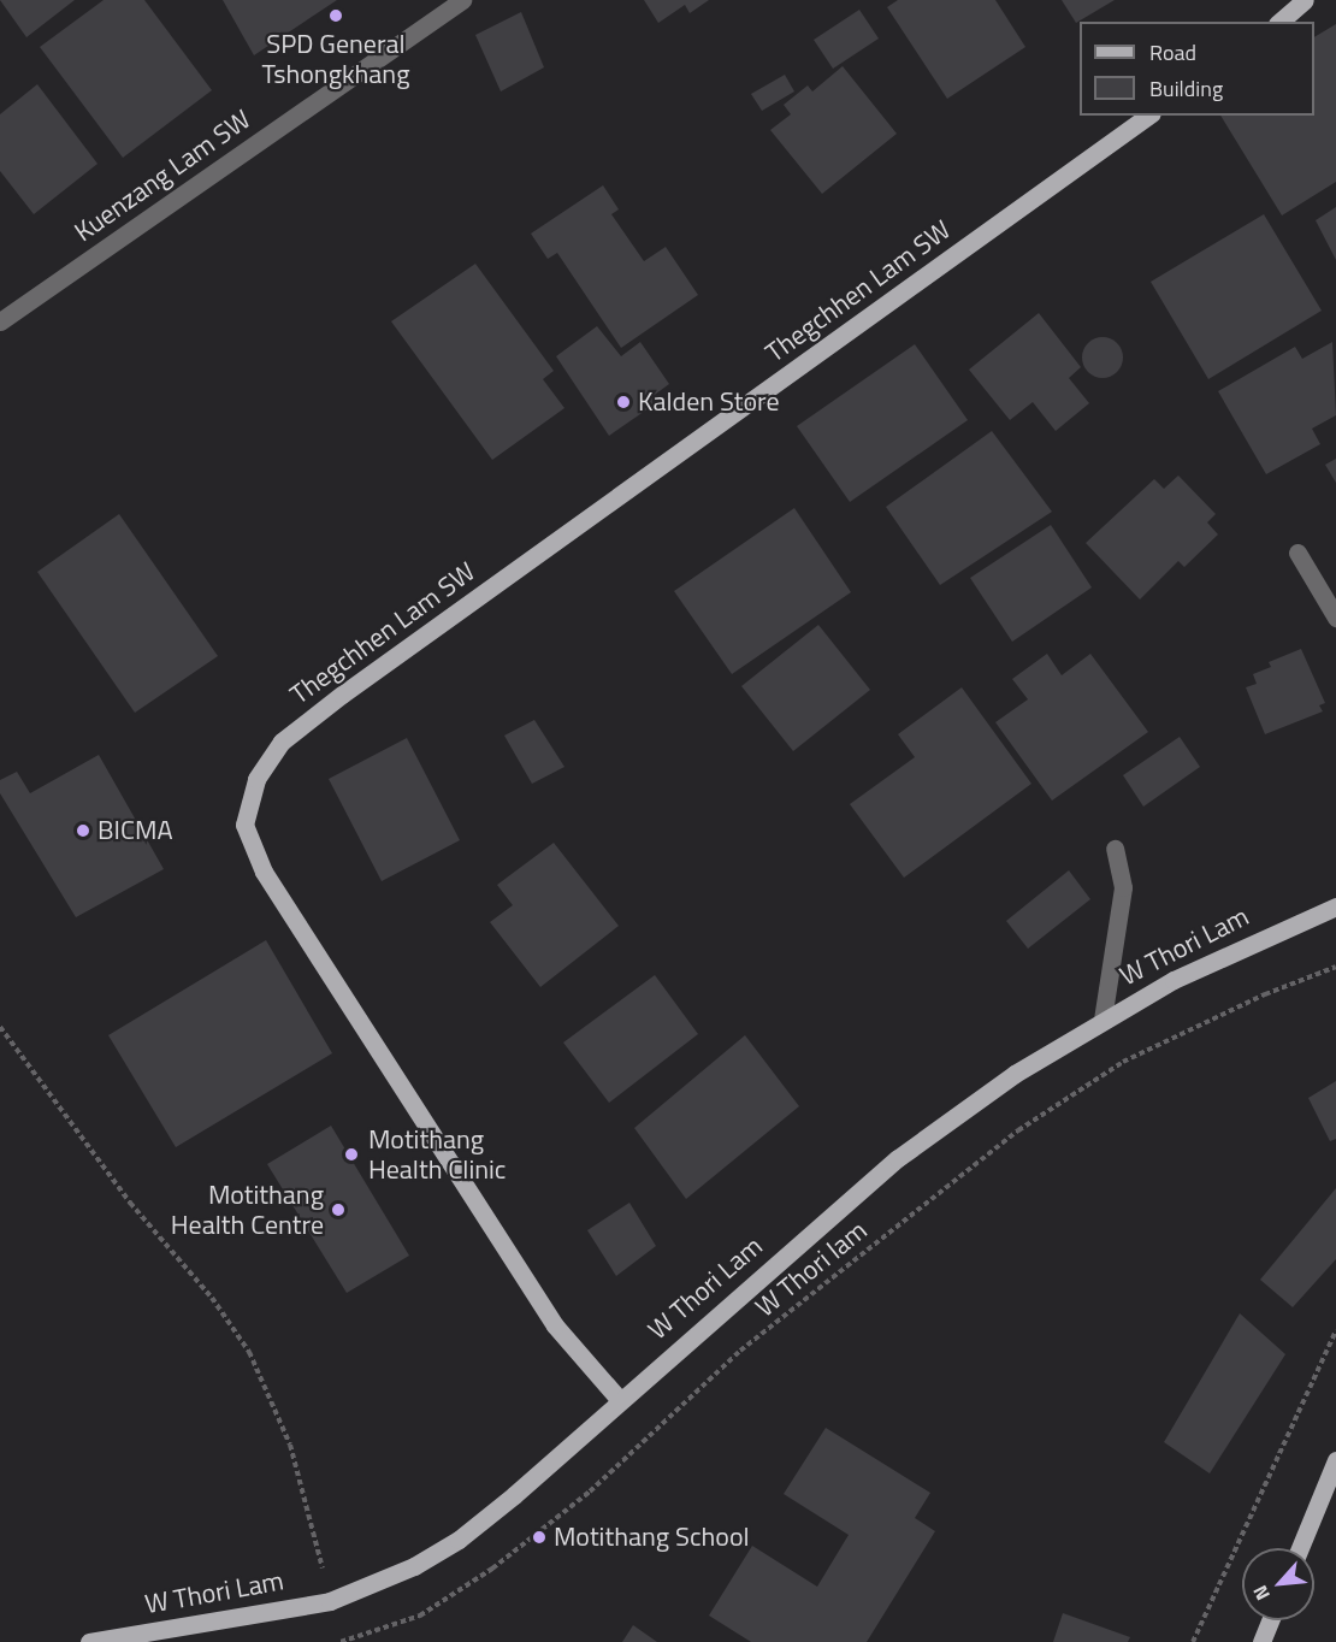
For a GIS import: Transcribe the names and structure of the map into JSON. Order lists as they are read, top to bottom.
{
  "streets": {
    "main road": ["Thegchhen Lam SW", "W Thori Lam"],
    "street": ["Kuenzang Lam SW"],
    "path": ["W Thori lam"]
  },
  "crossings": [
    ["Thegchhen Lam SW", "W Thori Lam"]
  ],
  "places": [
    "SPD General Tshongkhang",
    "Kalden Store",
    "BICMA",
    "Motithang Health Clinic",
    "Motithang Health Centre",
    "Motithang School"
  ],
  "legend": ["Road", "Building"],
  "north": "bottom left"
}
